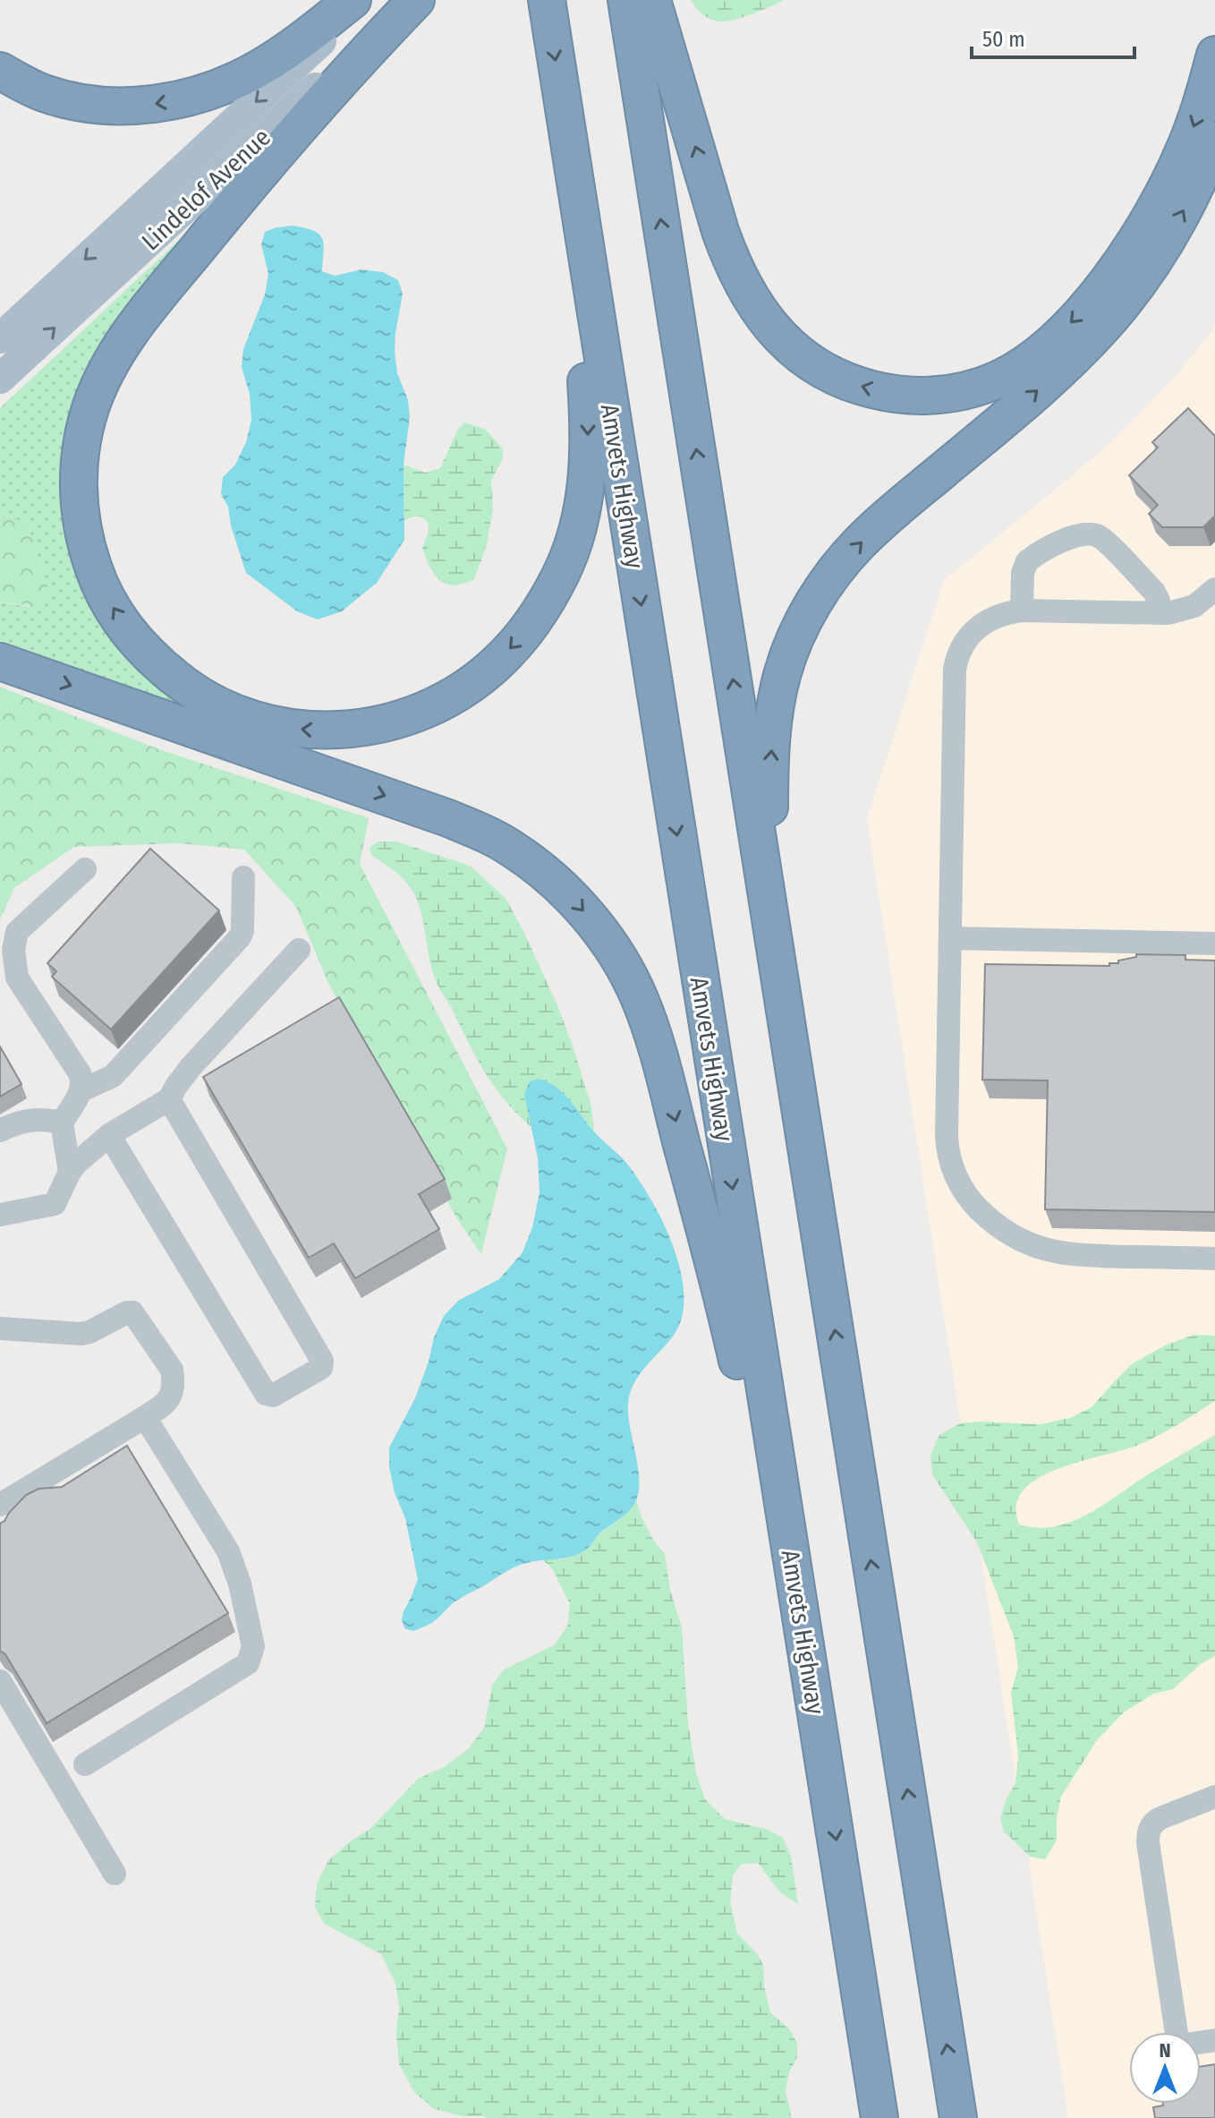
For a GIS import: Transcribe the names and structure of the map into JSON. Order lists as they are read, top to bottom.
{
  "streets": {
    "highway": ["Amvets Highway"],
    "main road": ["Lindelof Avenue"]
  },
  "scale_bar": "50 m",
  "north": "top"
}
